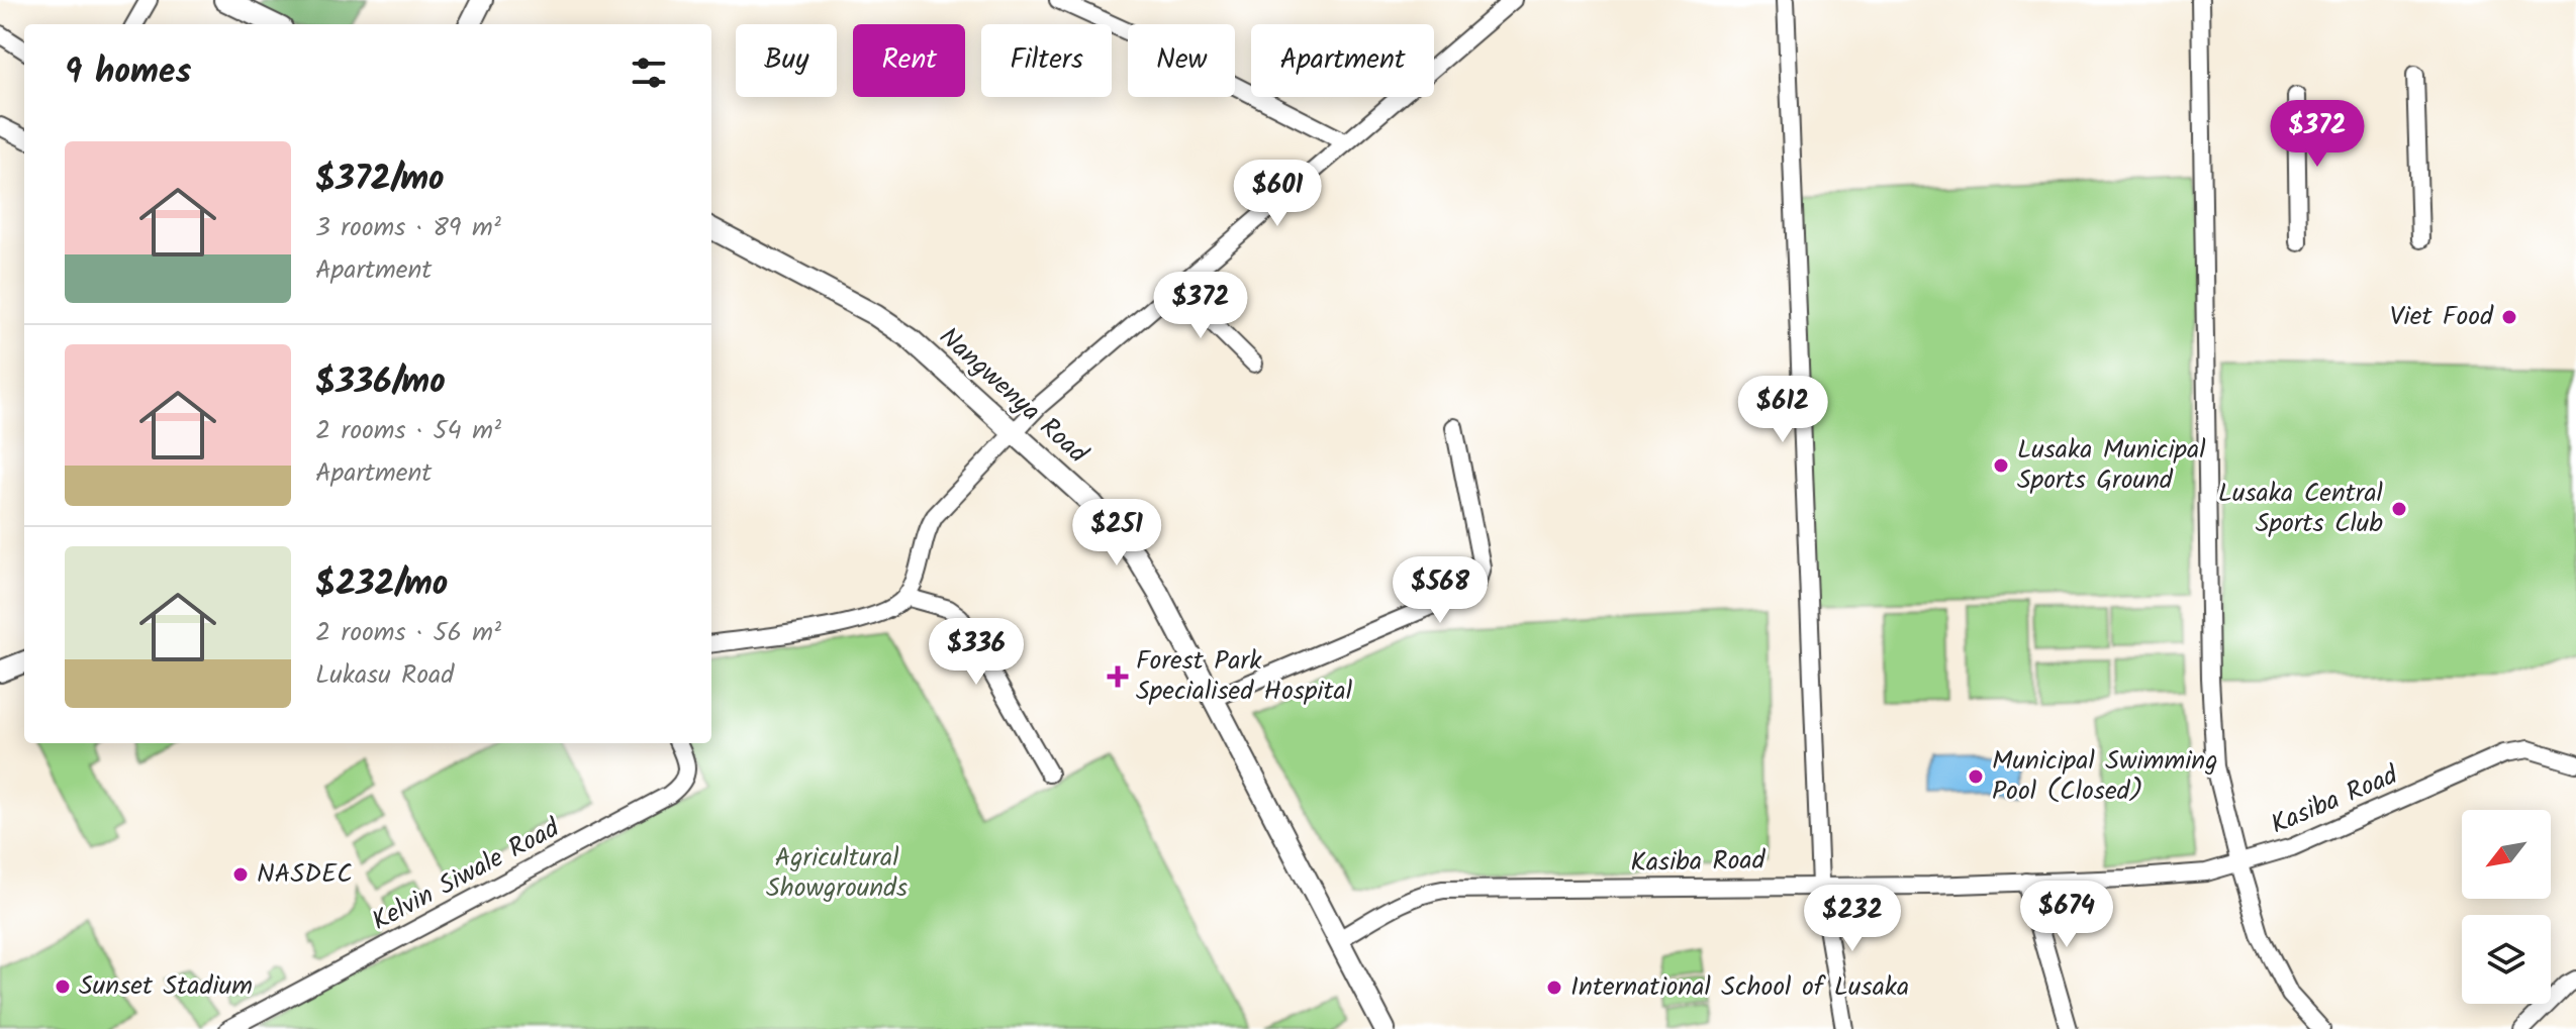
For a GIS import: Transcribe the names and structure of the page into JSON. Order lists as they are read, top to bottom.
{
  "streets": {
    "main road": ["Nangwenya Road"],
    "street": ["Kasiba Road", "Kelvin Siwale Road"]
  },
  "crossings": [
    ["Nangwenya Road", "Kasiba Road"]
  ],
  "parks": ["Agricultural Showgrounds"],
  "places": {
    "other": [
      "Viet Food",
      "Lusaka Municipal Sports Ground",
      "Lusaka Central Sports Club",
      "Municipal Swimming Pool (Closed)",
      "NASDEC",
      "Sunset Stadium",
      "International School of Lusaka"
    ],
    "health": ["Forest Park Specialised Hospital"]
  },
  "north": "bottom left",
  "page": {
    "chip": [
      "Buy",
      "Rent",
      "Filters",
      "New",
      "Apartment"
    ],
    "heading": "9 homes",
    "price": [
      "$372",
      "$601",
      "$372",
      "$612",
      "$251",
      "$568",
      "$336",
      "$674",
      "$232"
    ],
    "list": [
      {
        "name": "$372/mo",
        "note": "3 rooms · 89 m² · Apartment"
      },
      {
        "name": "$336/mo",
        "note": "2 rooms · 54 m² · Apartment"
      },
      {
        "name": "$232/mo",
        "note": "2 rooms · 56 m² · Lukasu Road"
      }
    ]
  }
}
